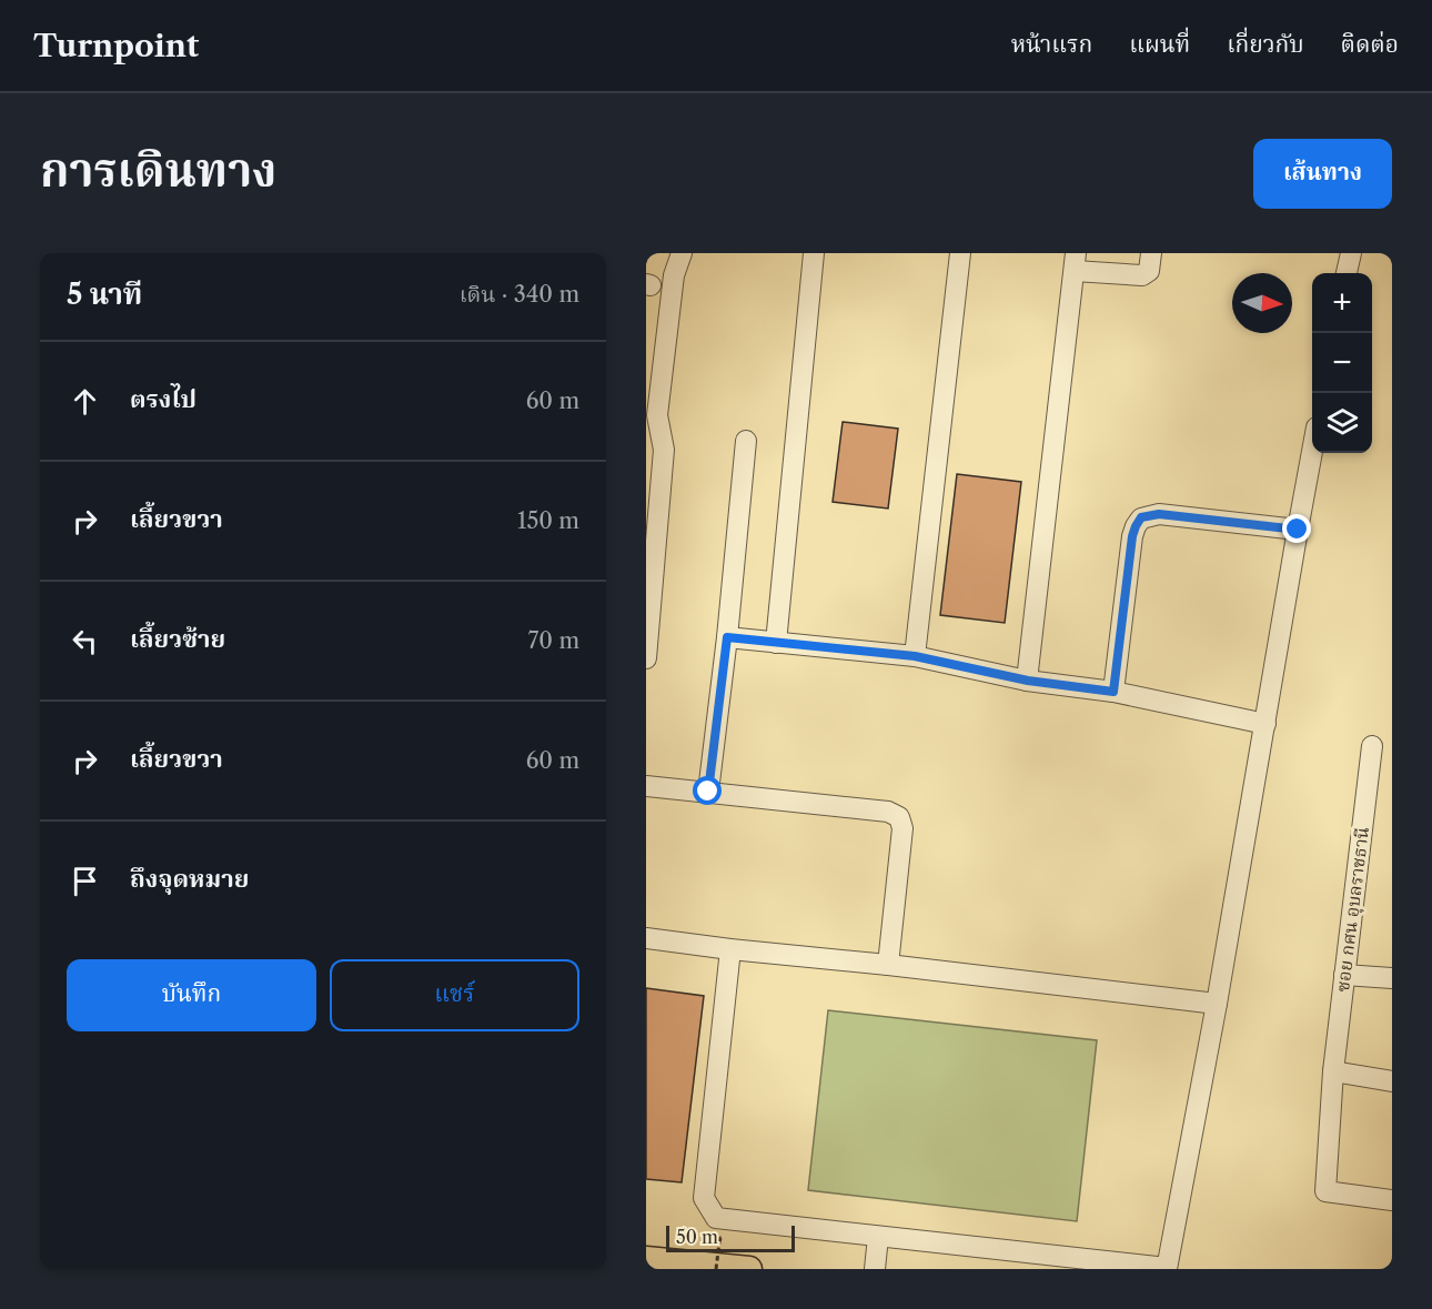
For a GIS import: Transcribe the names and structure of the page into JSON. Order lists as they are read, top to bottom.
{
  "streets": {
    "street": ["ซอย กศน อุบลราชธานี"]
  },
  "scale_bar": "50 m",
  "north": "right",
  "page": {
    "header": "Turnpoint",
    "nav": [
      "หน้าแรก",
      "แผนที่",
      "เกี่ยวกับ",
      "ติดต่อ"
    ],
    "title": "การเดินทาง",
    "buttons": [
      "เส้นทาง",
      ["บันทึก", "แชร์"]
    ],
    "heading": ["5 นาที", "เดิน · 340 m"],
    "map_buttons": ["+", "−"],
    "list": [
      ["ตรงไป", "60 m"],
      ["เลี้ยวขวา", "150 m"],
      ["เลี้ยวซ้าย", "70 m"],
      ["เลี้ยวขวา", "60 m"],
      "ถึงจุดหมาย"
    ],
    "scale": "50 m"
  }
}
